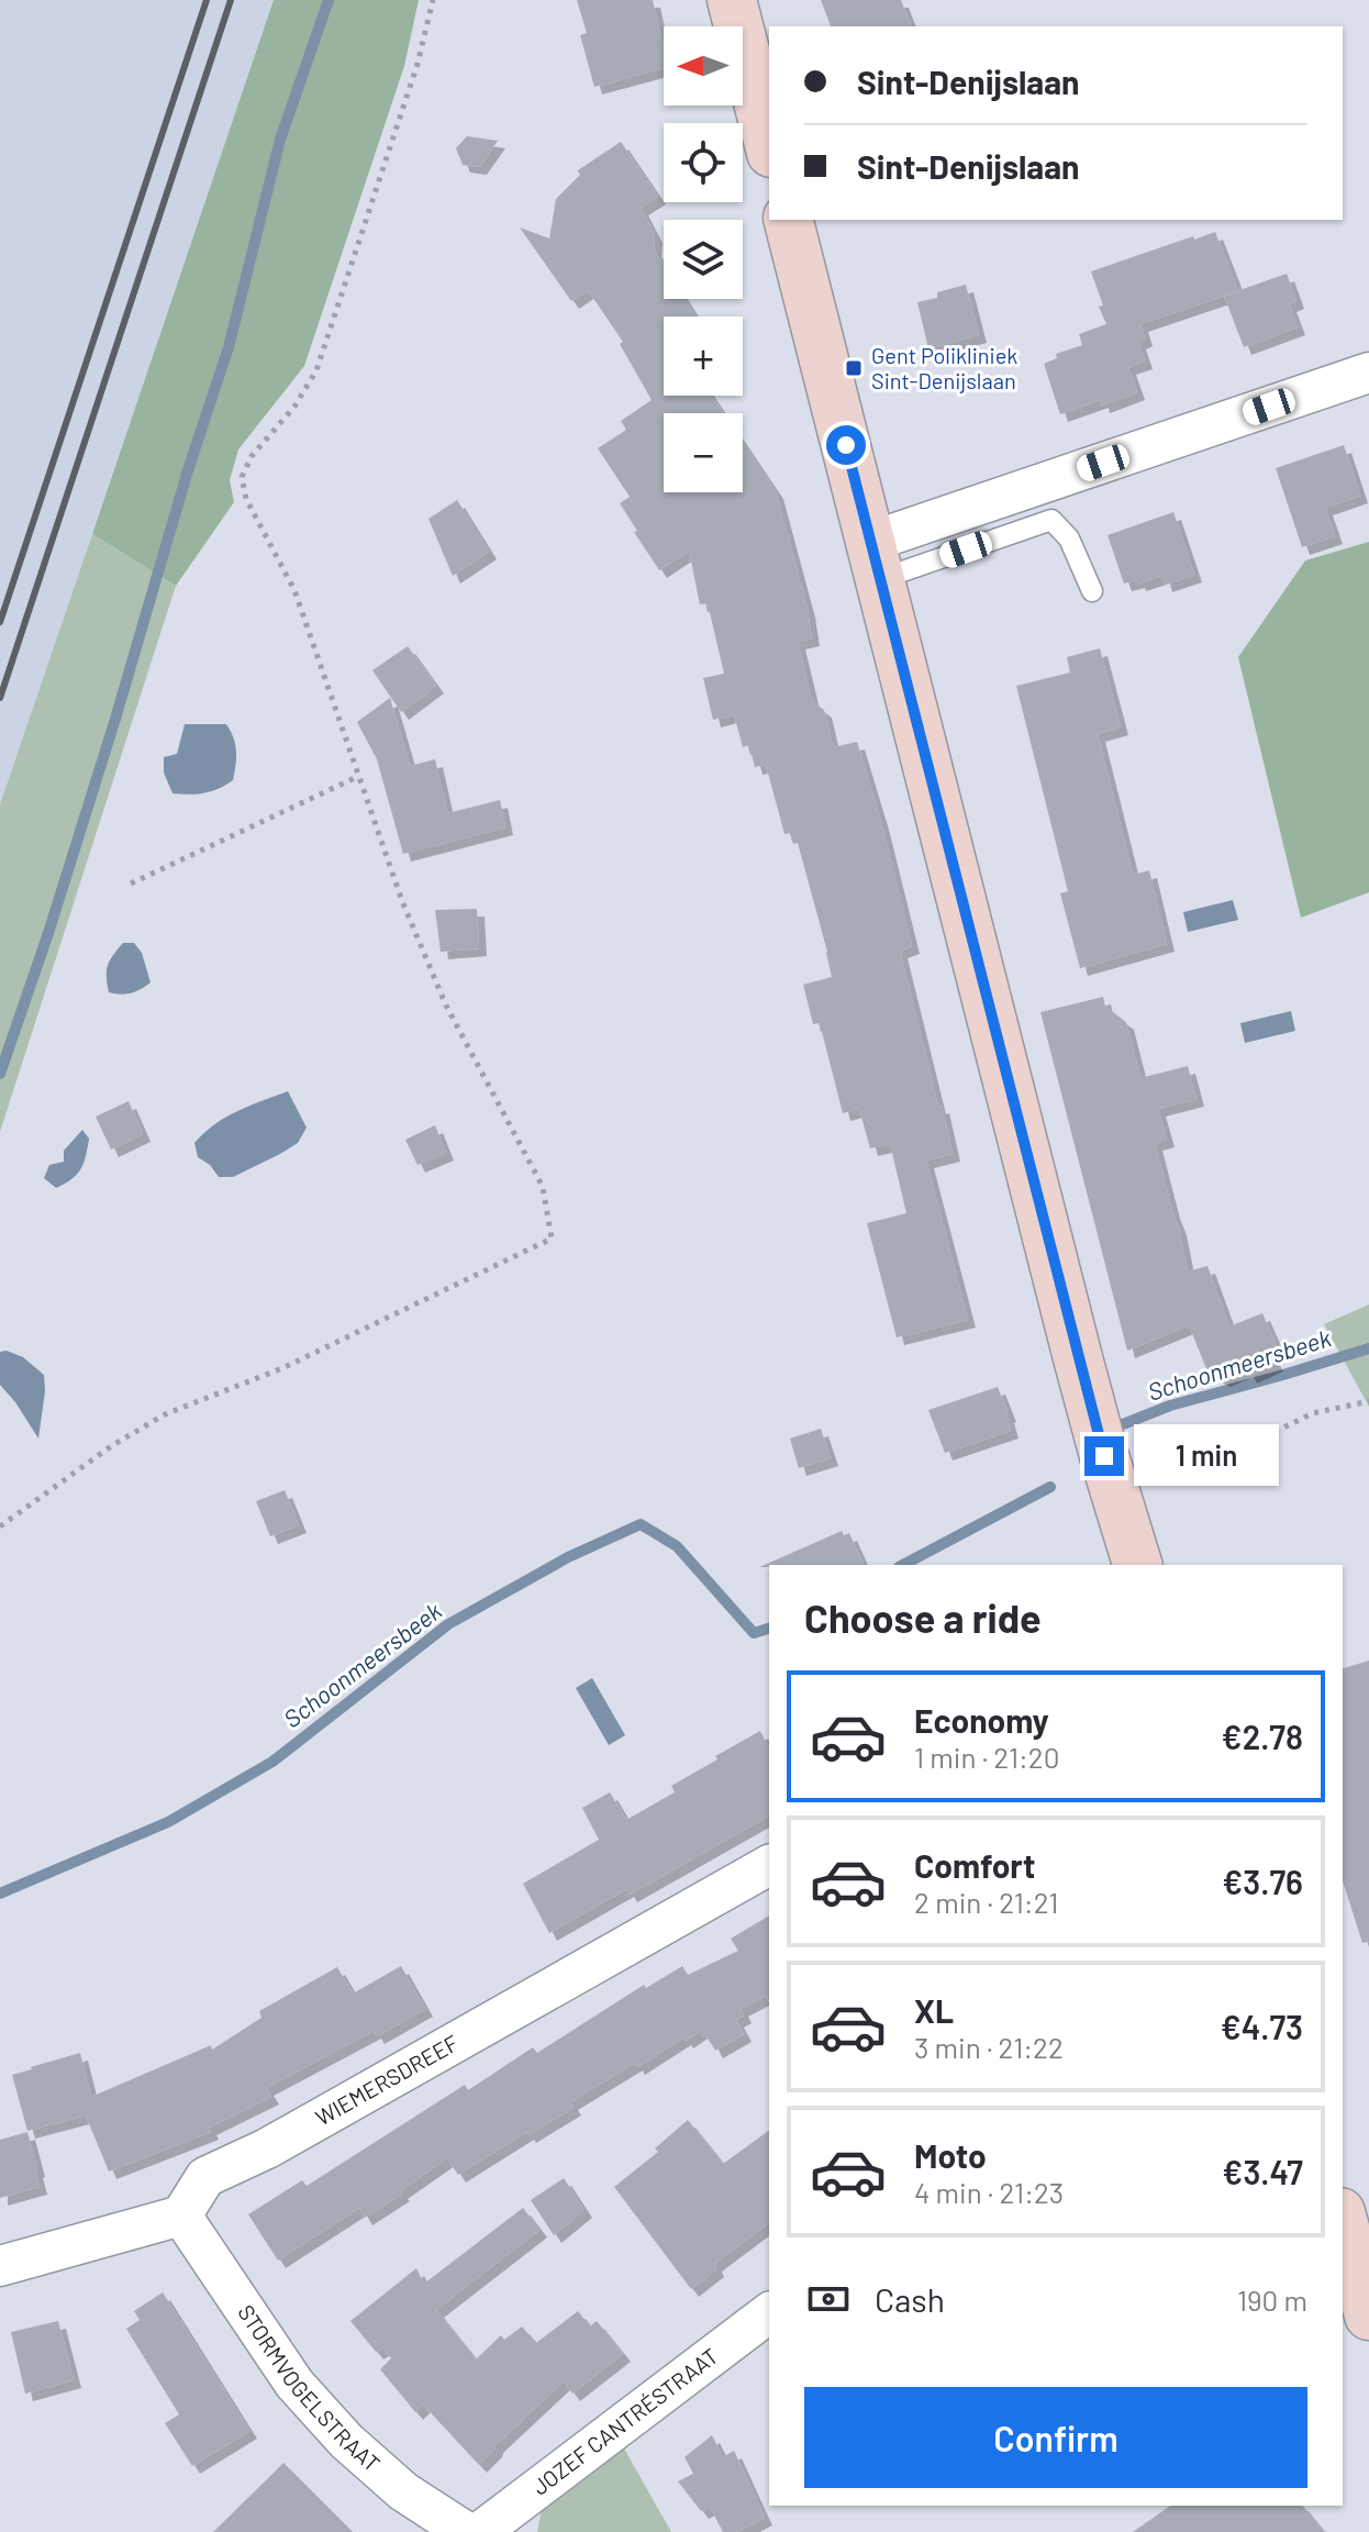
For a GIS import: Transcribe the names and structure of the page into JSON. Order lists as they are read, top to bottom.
{
  "streets": {
    "street": ["WIEMERSDREEF", "STORMVOGELSTRAAT", "JOZEF CANTRÉSTRAAT"]
  },
  "crossings": [
    ["WIEMERSDREEF", "STORMVOGELSTRAAT"]
  ],
  "water": ["Schoonmeersbeek"],
  "places": {
    "transit": ["Gent Polikliniek Sint-Denijslaan"]
  },
  "north": "left",
  "page": {
    "map_buttons": ["+", "−"],
    "banner": ["Sint-Denijslaan", "Sint-Denijslaan"],
    "bubble": "1 min",
    "heading": "Choose a ride",
    "list": [
      {
        "name": "Economy",
        "note": "1 min · 21:20",
        "value": "€2.78"
      },
      {
        "name": "Comfort",
        "note": "2 min · 21:21",
        "value": "€3.76"
      },
      {
        "name": "XL",
        "note": "3 min · 21:22",
        "value": "€4.73"
      },
      {
        "name": "Moto",
        "note": "4 min · 21:23",
        "value": "€3.47"
      }
    ],
    "pay": ["Cash", "190 m"],
    "buttons": "Confirm"
  }
}
